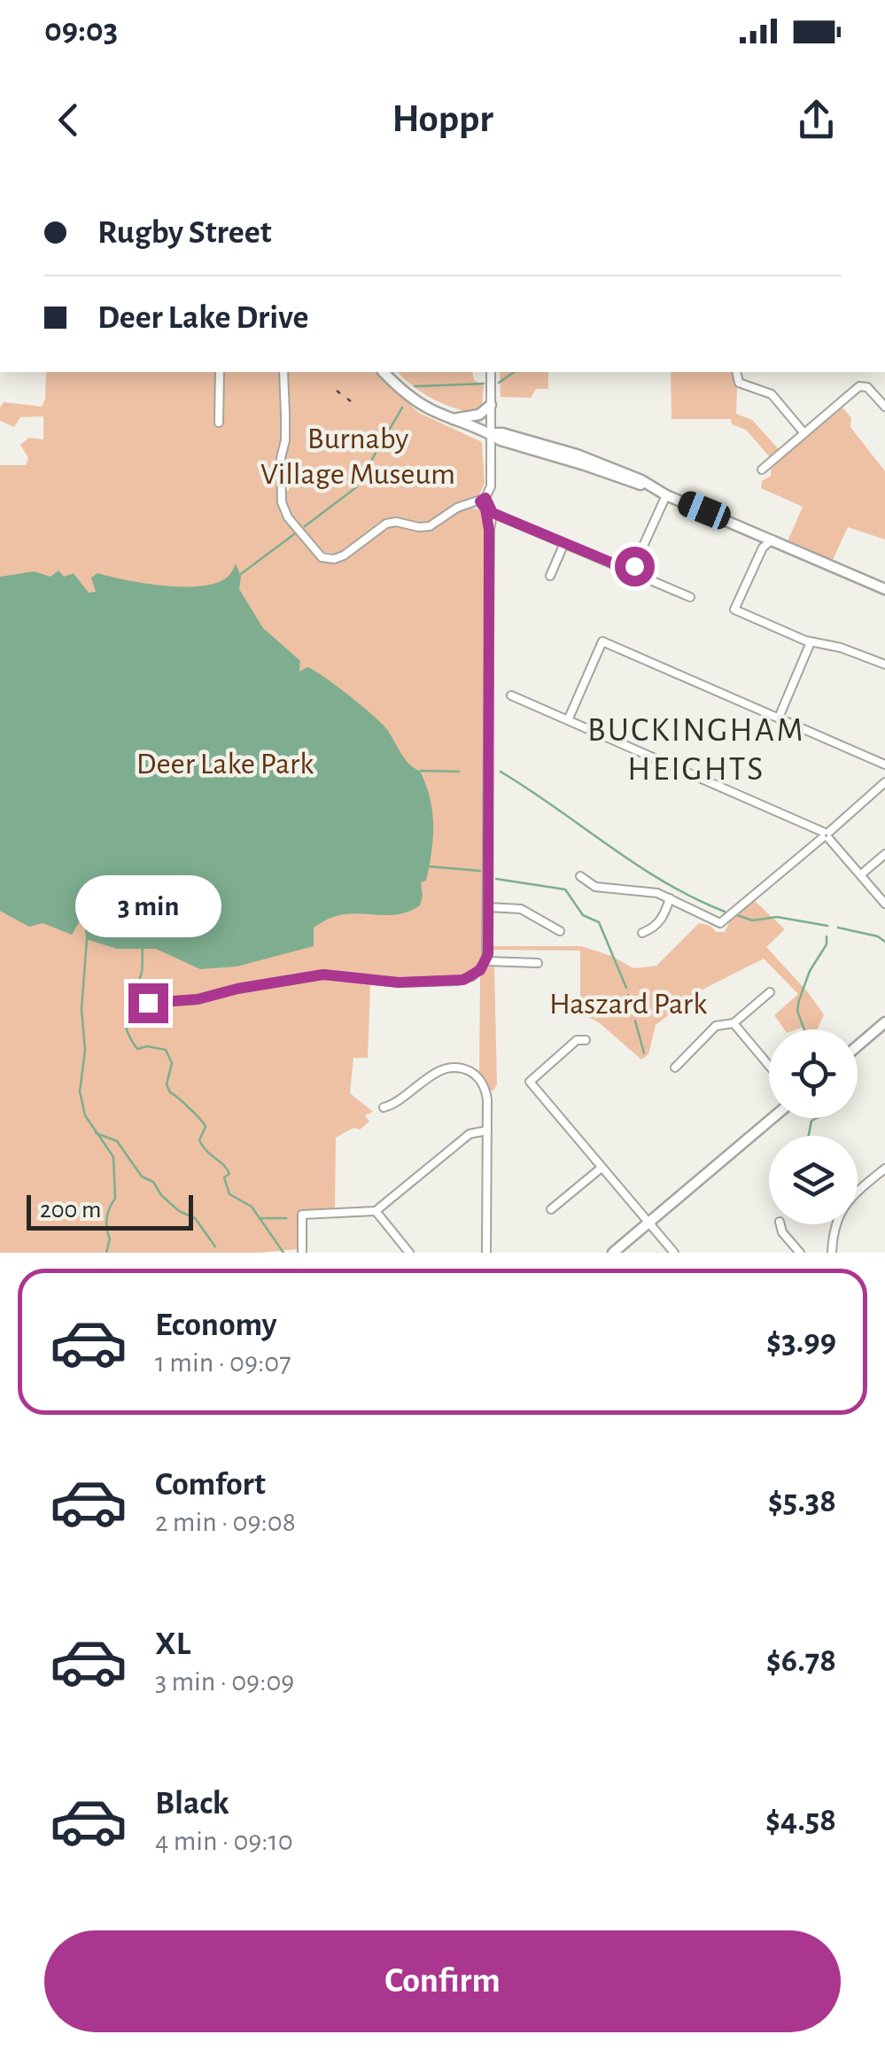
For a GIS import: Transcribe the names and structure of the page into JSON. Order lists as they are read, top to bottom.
{
  "districts": ["BUCKINGHAM HEIGHTS"],
  "parks": ["Burnaby Village Museum", "Deer Lake Park", "Haszard Park"],
  "scale_bar": "200 m",
  "page": {
    "status": "09:03",
    "header": "Hoppr",
    "banner": ["Rugby Street", "Deer Lake Drive"],
    "bubble": "3 min",
    "scale": "200 m",
    "list": [
      {
        "name": "Economy",
        "note": "1 min · 09:07",
        "value": "$3.99"
      },
      {
        "name": "Comfort",
        "note": "2 min · 09:08",
        "value": "$5.38"
      },
      {
        "name": "XL",
        "note": "3 min · 09:09",
        "value": "$6.78"
      },
      {
        "name": "Black",
        "note": "4 min · 09:10",
        "value": "$4.58"
      }
    ],
    "buttons": "Confirm"
  }
}
